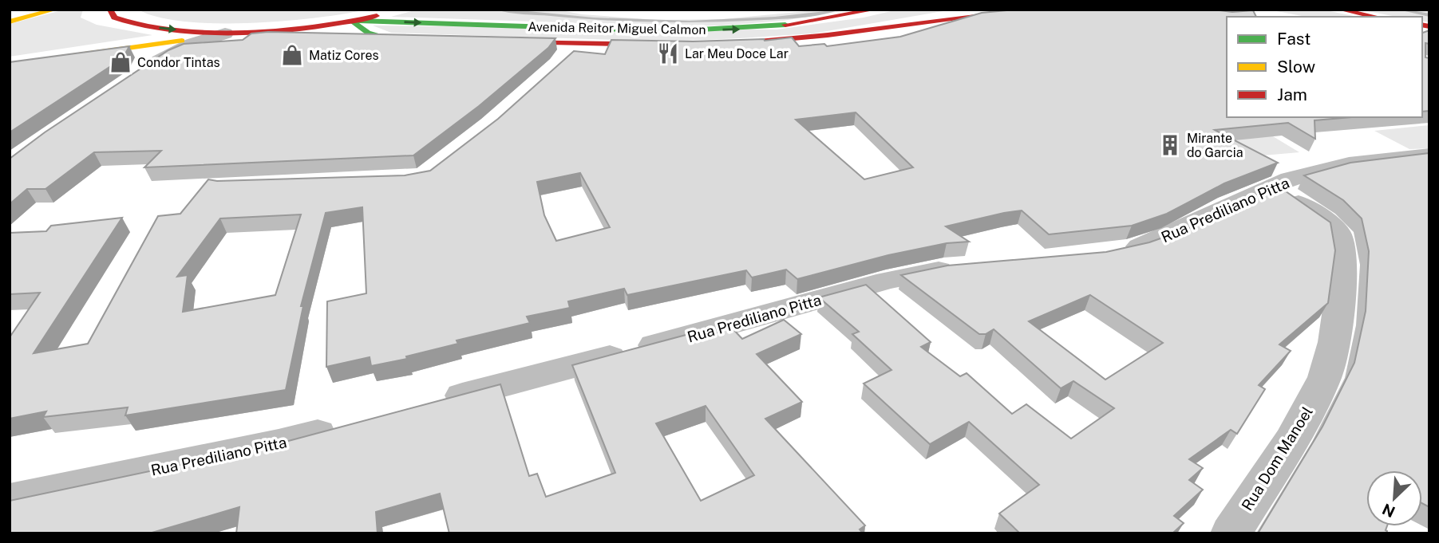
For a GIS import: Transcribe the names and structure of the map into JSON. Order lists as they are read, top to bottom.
{
  "streets": {
    "main road": ["Avenida Reitor Miguel Calmon"],
    "street": ["Rua Prediliano Pitta", "Rua Dom Manoel"]
  },
  "crossings": [
    ["Rua Prediliano Pitta", "Rua Dom Manoel"]
  ],
  "places": {
    "restaurant": ["Lar Meu Doce Lar"],
    "shop": ["Matiz Cores", "Condor Tintas"],
    "building": ["Mirante do Garcia"]
  },
  "legend": ["Fast", "Slow", "Jam"],
  "north": "bottom left"
}
